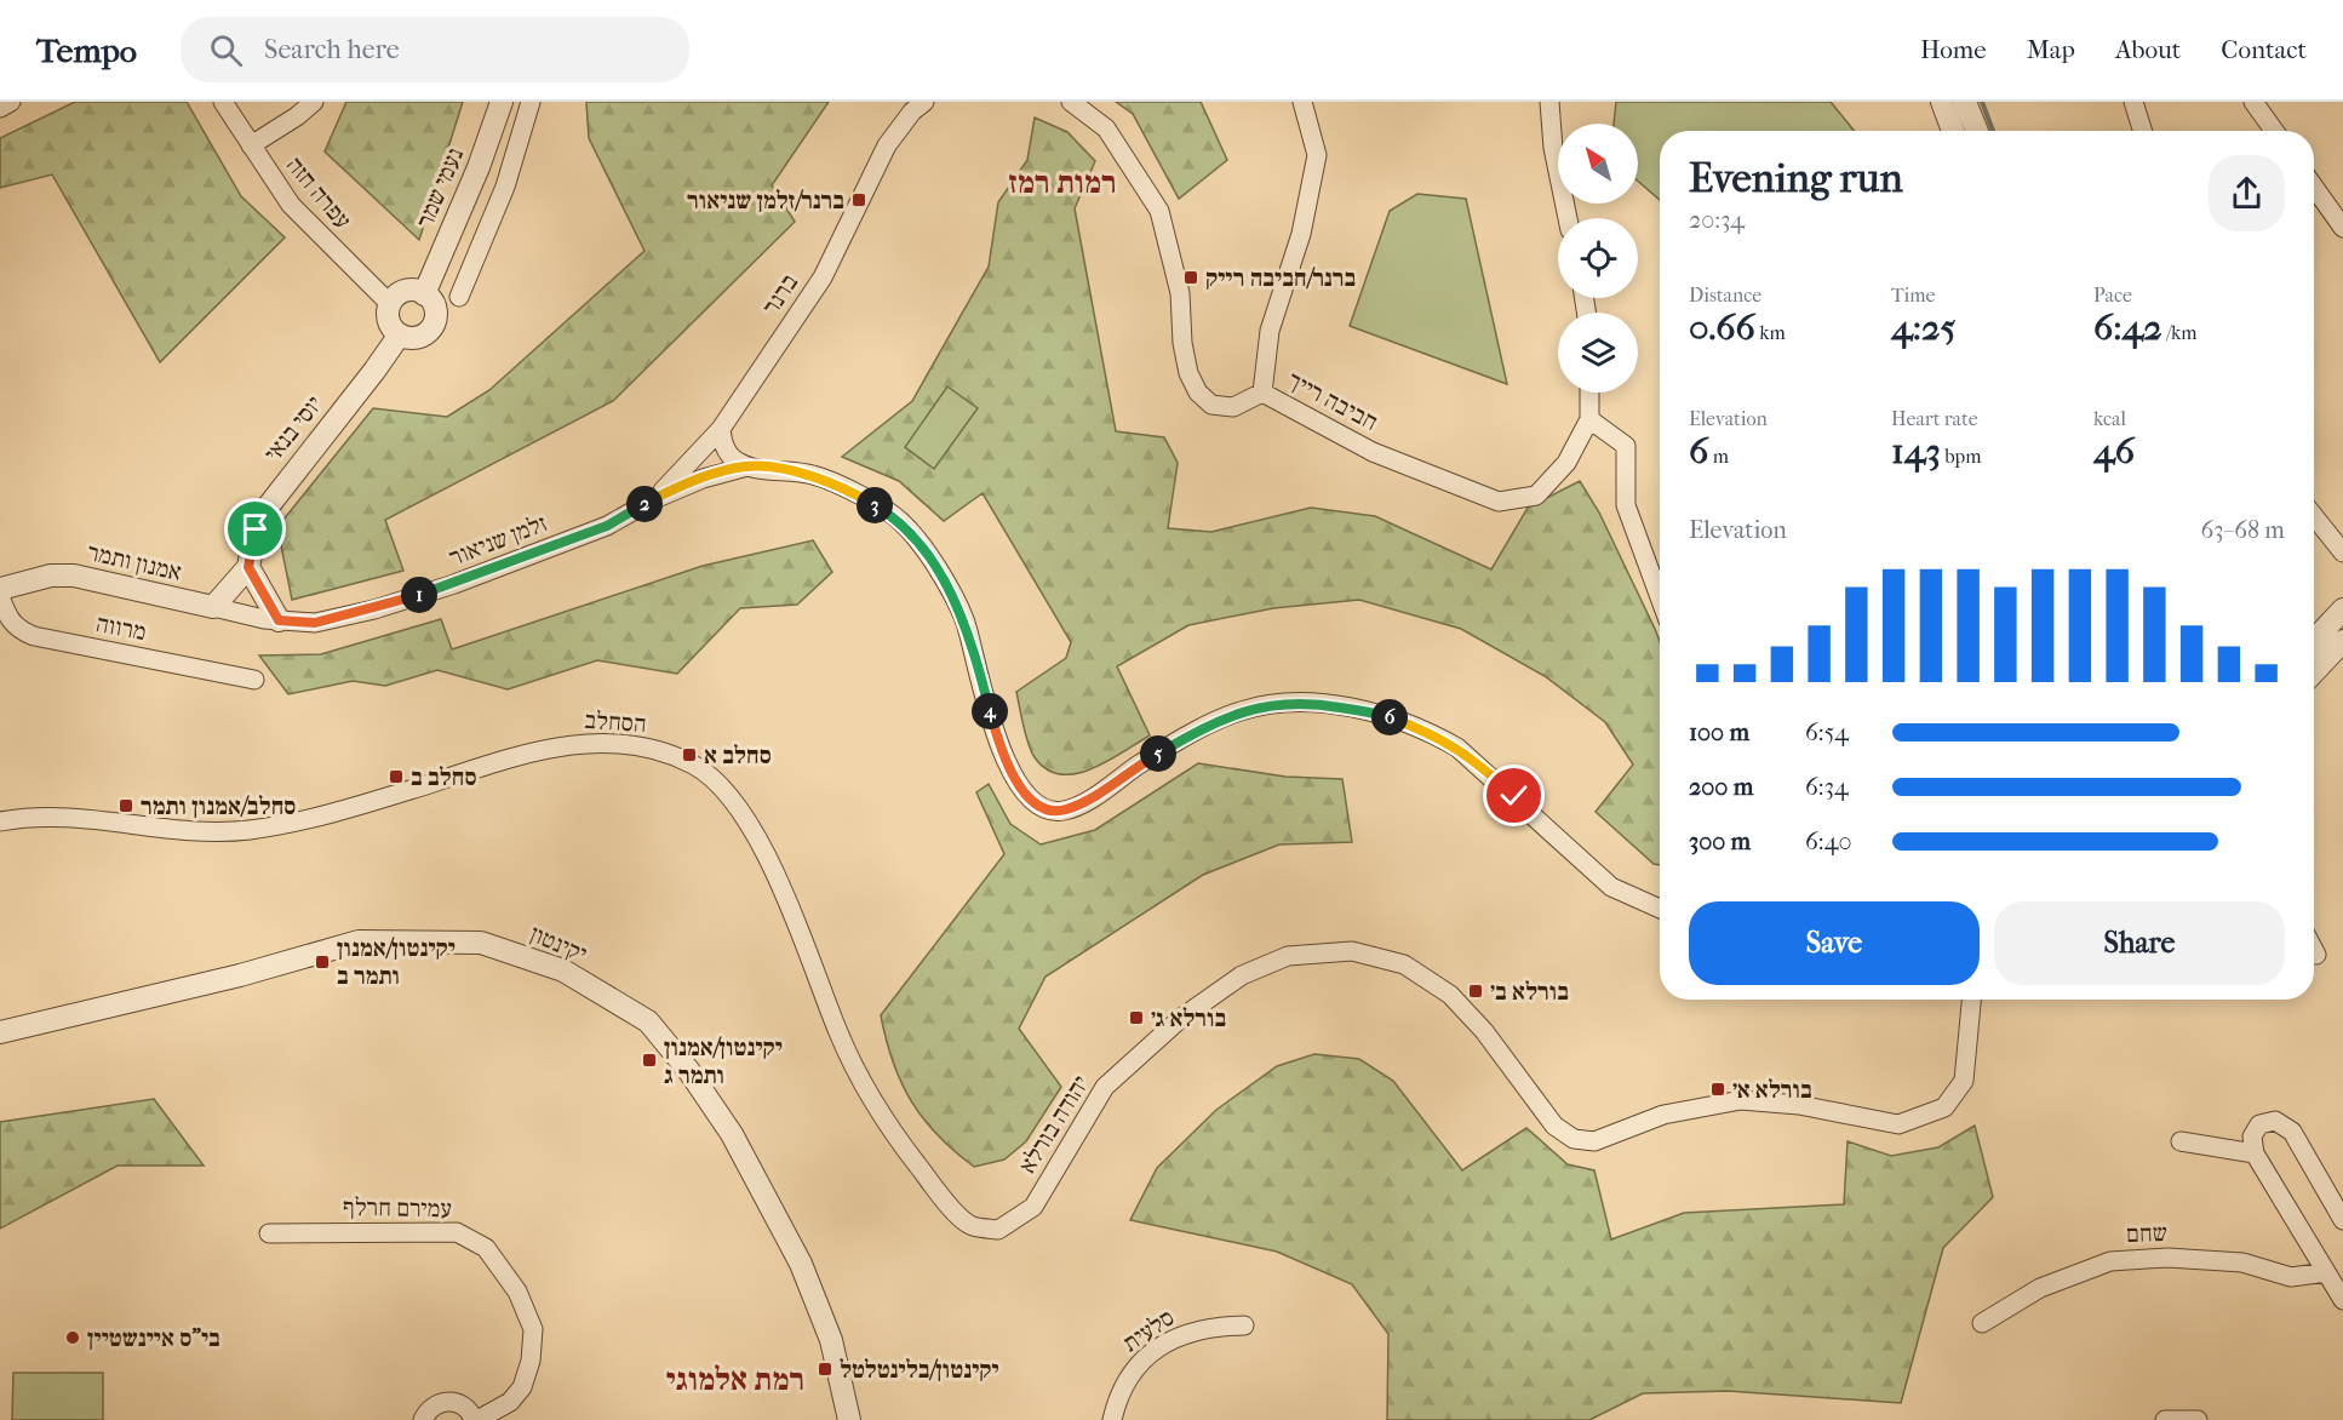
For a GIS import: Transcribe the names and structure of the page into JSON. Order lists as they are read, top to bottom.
{
  "streets": {
    "street": [
      "נעמי שמר",
      "עפרה חזה",
      "ברנר",
      "חביבה רייך",
      "יוסי בנאי",
      "זלמן שניאור",
      "אמנון ותמר",
      "מרווה",
      "הסחלב",
      "יקינטון",
      "יהודה בורלא",
      "עמירם חרלף",
      "שחם",
      "סלעית"
    ]
  },
  "crossings": [
    ["נעמי שמר", "עפרה חזה"],
    ["נעמי שמר", "יוסי בנאי"],
    ["עפרה חזה", "יוסי בנאי"],
    ["ברנר", "זלמן שניאור"],
    ["זלמן שניאור", "אמנון ותמר"],
    ["הסחלב", "יהודה בורלא"]
  ],
  "districts": ["רמות רמז", "רמת אלמוגי"],
  "places": {
    "transit": [
      "ברנר/זלמן שניאור",
      "ברנר/חביבה רייק",
      "סחלב א",
      "סחלב ב",
      "סחלב/אמנון ותמר",
      "יקינטון/אמנון ותמר ב",
      "בורלא ב׳",
      "בורלא ג׳",
      "יקינטון/אמנון ותמר ג",
      "בורלא א׳",
      "יקינטון/בלינטלטל"
    ],
    "other": ["בי\"ס איינשטיין"]
  },
  "north": "top left",
  "page": {
    "header": "Tempo",
    "search": "Search here",
    "nav": [
      "Home",
      "Map",
      "About",
      "Contact"
    ],
    "heading": ["Evening run", "20:34"],
    "stats": [
      ["Distance", "0.66 km"],
      ["Time", "4:25"],
      ["Pace", "6:42 /km"],
      ["Elevation", "6 m"],
      ["Heart rate", "143 bpm"],
      ["kcal", "46"]
    ],
    "pins": [
      "2",
      "3",
      "1",
      "4",
      "6",
      "5"
    ],
    "chart": ["Elevation", "63–68 m"],
    "list": [
      {
        "name": "100 m",
        "note": "6:54"
      },
      {
        "name": "200 m",
        "note": "6:34"
      },
      {
        "name": "300 m",
        "note": "6:40"
      }
    ],
    "buttons": ["Save", "Share"]
  }
}
